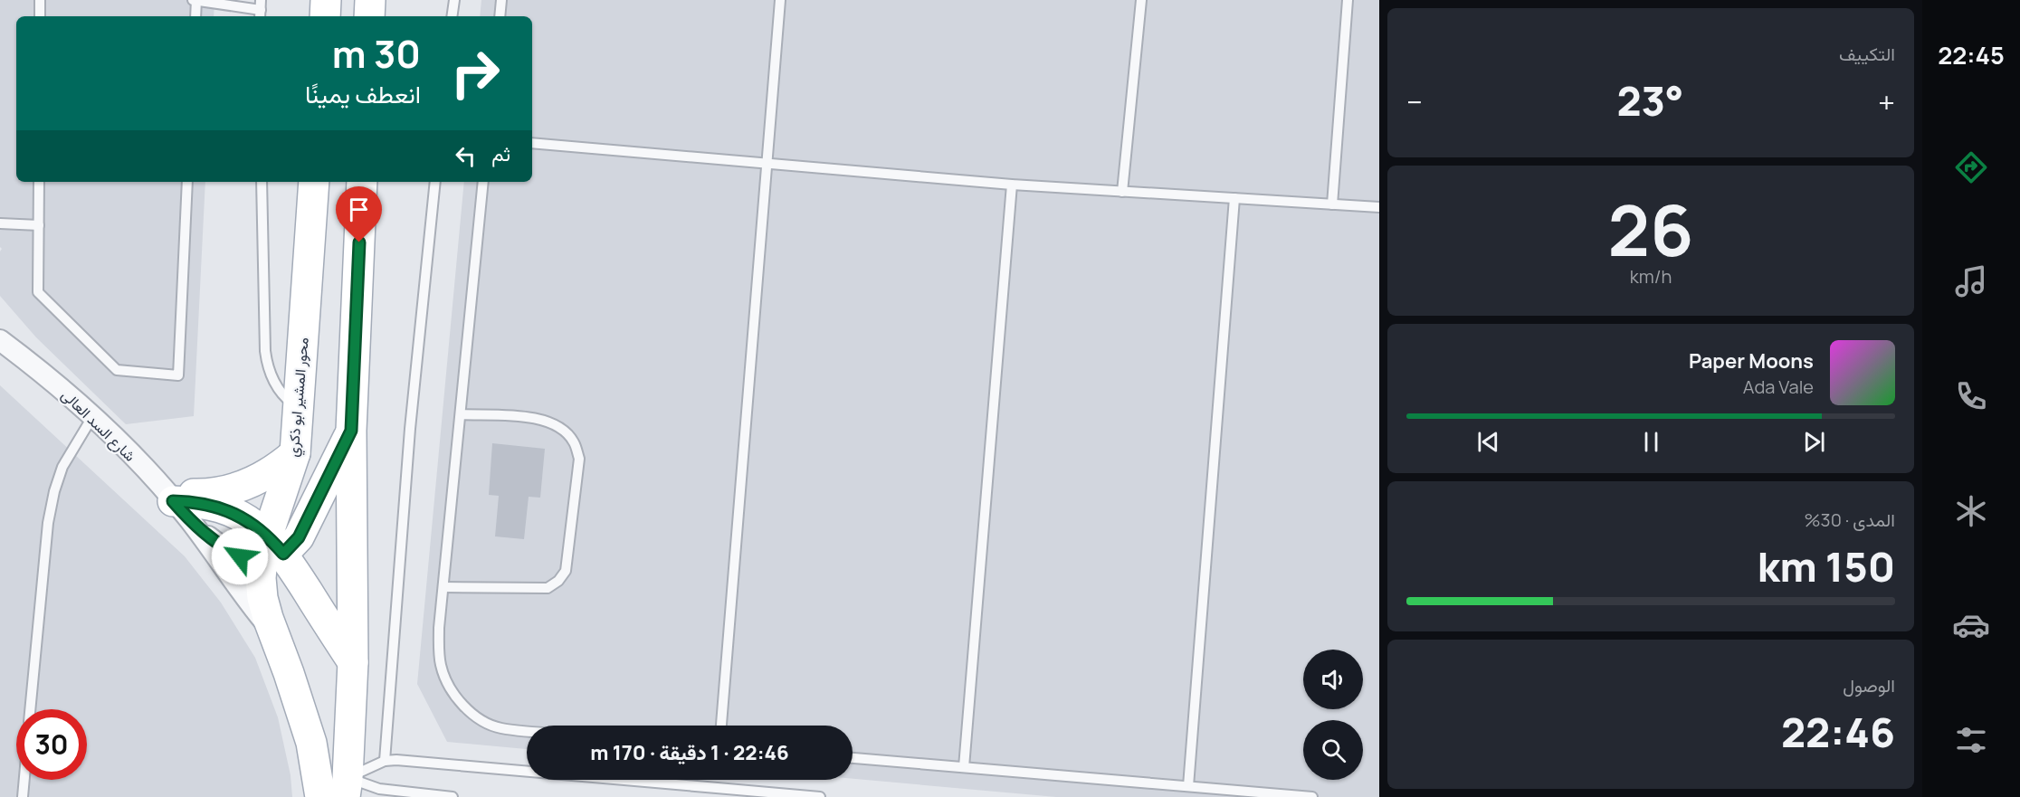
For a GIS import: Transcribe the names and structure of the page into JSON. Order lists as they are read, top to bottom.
{
  "streets": {
    "main road": ["محور المشير ابو ذكري"],
    "street": ["شارع السد العالى"]
  },
  "crossings": [
    ["محور المشير ابو ذكري", "شارع السد العالى"]
  ],
  "page": {
    "tabs": "22:45",
    "tile": [
      "التكييف",
      ["26", "km/h"],
      ["المدى · 30%", "150 km"],
      ["الوصول", "22:46"]
    ],
    "turn": ["30 m", "انعطف يمينًا"],
    "heat": ["−", "23°", "+"],
    "then": "ثم",
    "song": ["Paper Moons", "Ada Vale"],
    "limit": "30",
    "trip": "22:46 · 1 دقيقة · 170 m"
  }
}
